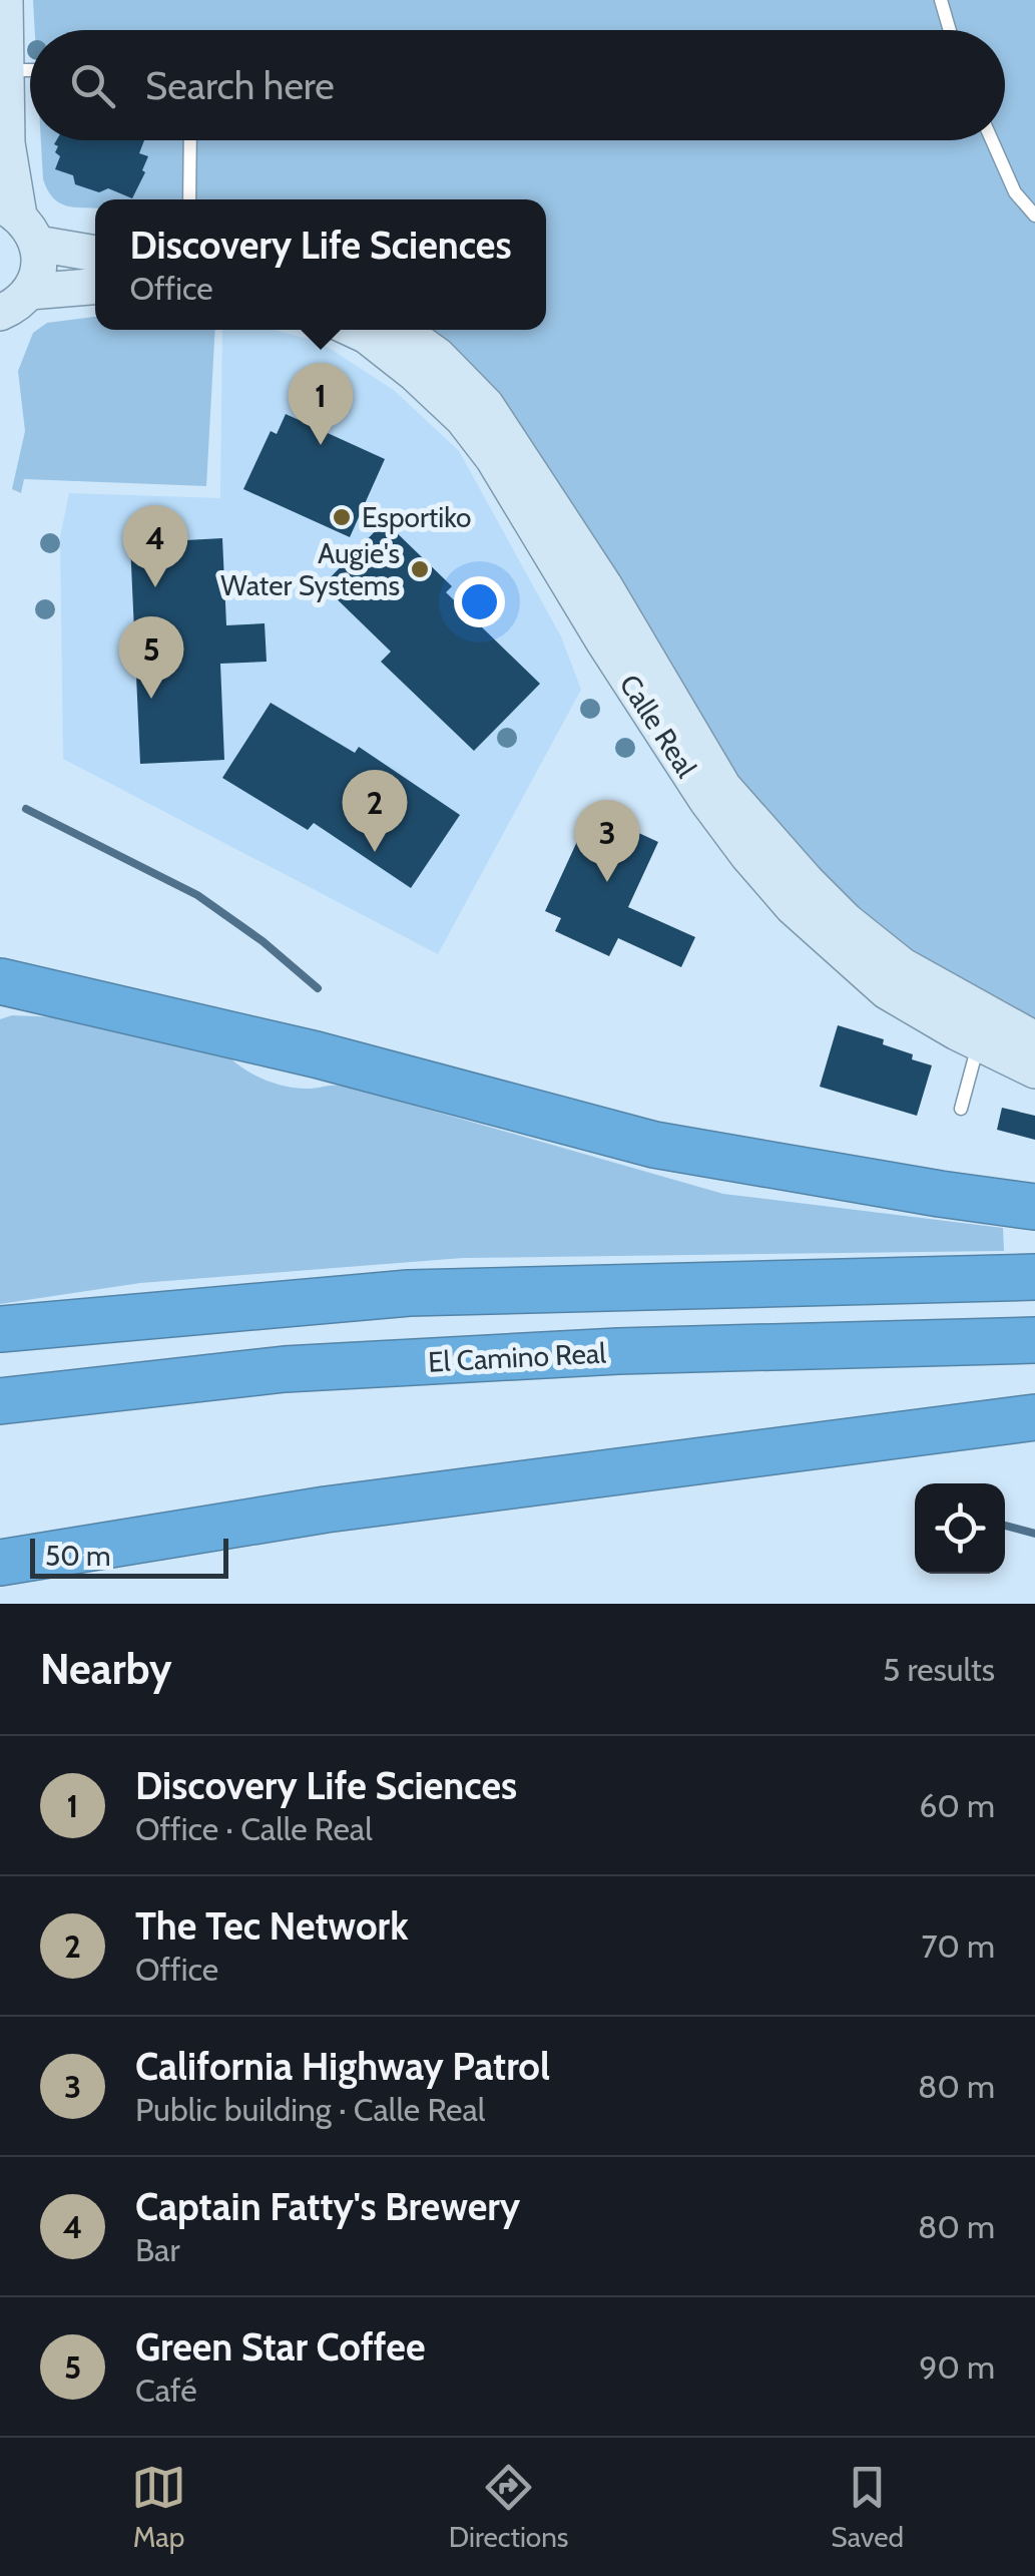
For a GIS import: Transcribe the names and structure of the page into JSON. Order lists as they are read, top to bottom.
{
  "streets": {
    "highway": ["El Camino Real"],
    "main road": ["Calle Real"]
  },
  "places": ["Esportiko", "Augie's Water Systems"],
  "scale_bar": "50 m",
  "page": {
    "search": "Search here",
    "popup": ["Discovery Life Sciences", "Office"],
    "pins": [
      "1",
      "4",
      "5",
      "2",
      "3"
    ],
    "scale": "50 m",
    "heading": ["Nearby", "5 results"],
    "list": [
      {
        "mark": "1",
        "name": "Discovery Life Sciences",
        "note": "Office · Calle Real",
        "value": "60 m"
      },
      {
        "mark": "2",
        "name": "The Tec Network",
        "note": "Office",
        "value": "70 m"
      },
      {
        "mark": "3",
        "name": "California Highway Patrol",
        "note": "Public building · Calle Real",
        "value": "80 m"
      },
      {
        "mark": "4",
        "name": "Captain Fatty's Brewery",
        "note": "Bar",
        "value": "80 m"
      },
      {
        "mark": "5",
        "name": "Green Star Coffee",
        "note": "Café",
        "value": "90 m"
      }
    ],
    "nav": ["Map", "Directions", "Saved"]
  }
}
